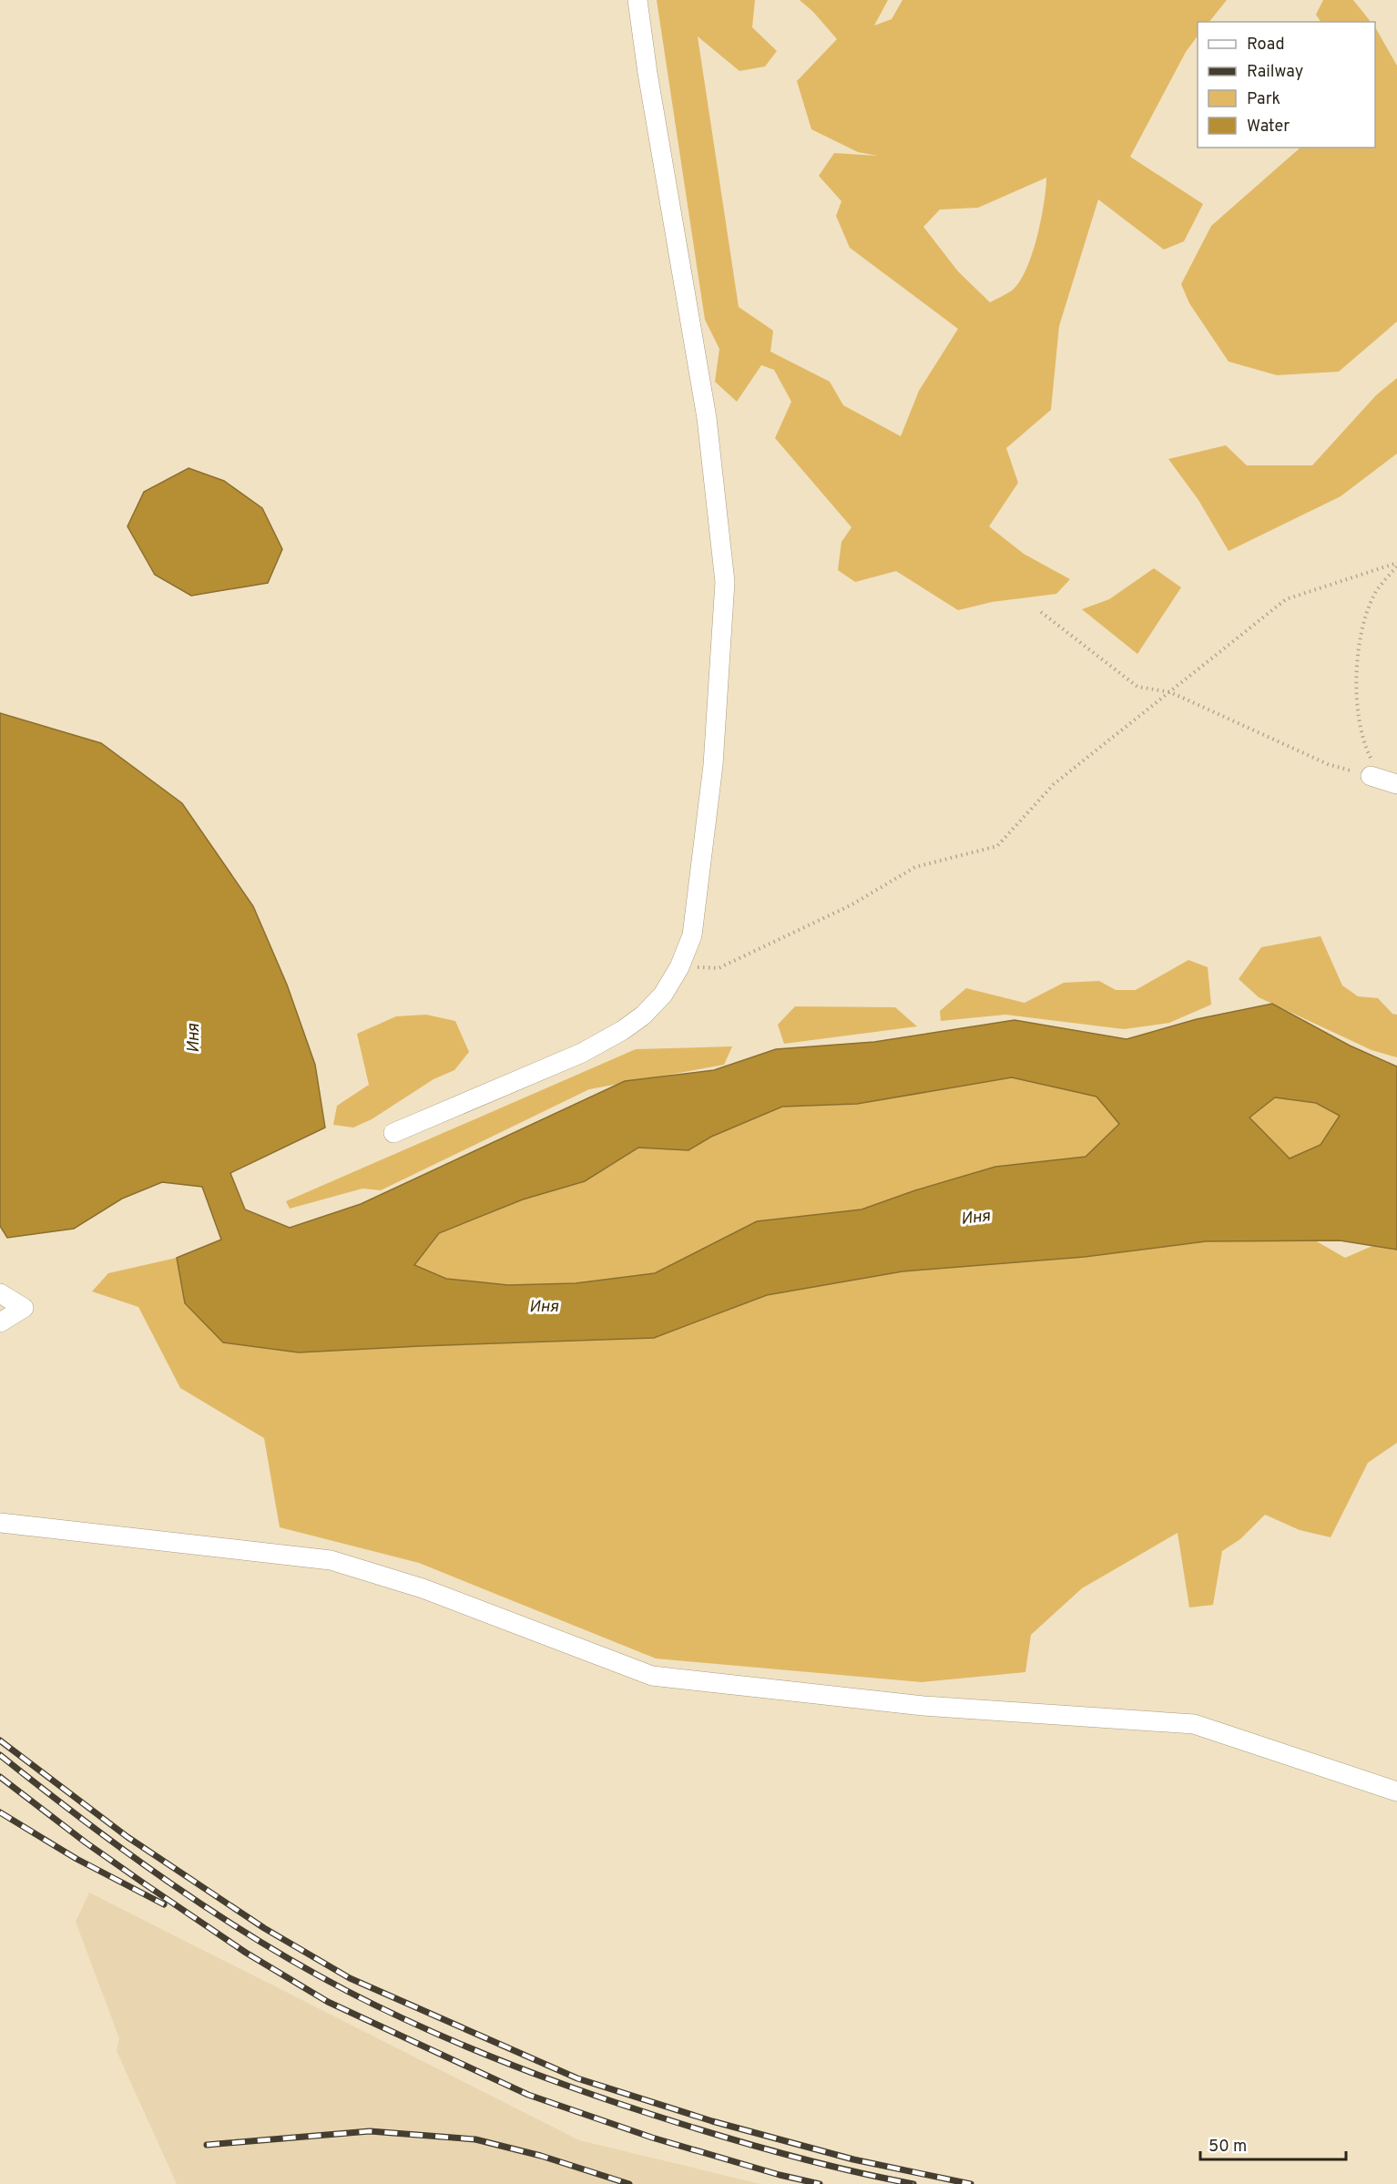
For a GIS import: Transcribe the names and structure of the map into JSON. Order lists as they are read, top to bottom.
{
  "water": ["Иня"],
  "legend": [
    "Road",
    "Railway",
    "Park",
    "Water"
  ],
  "scale_bar": "50 m"
}
